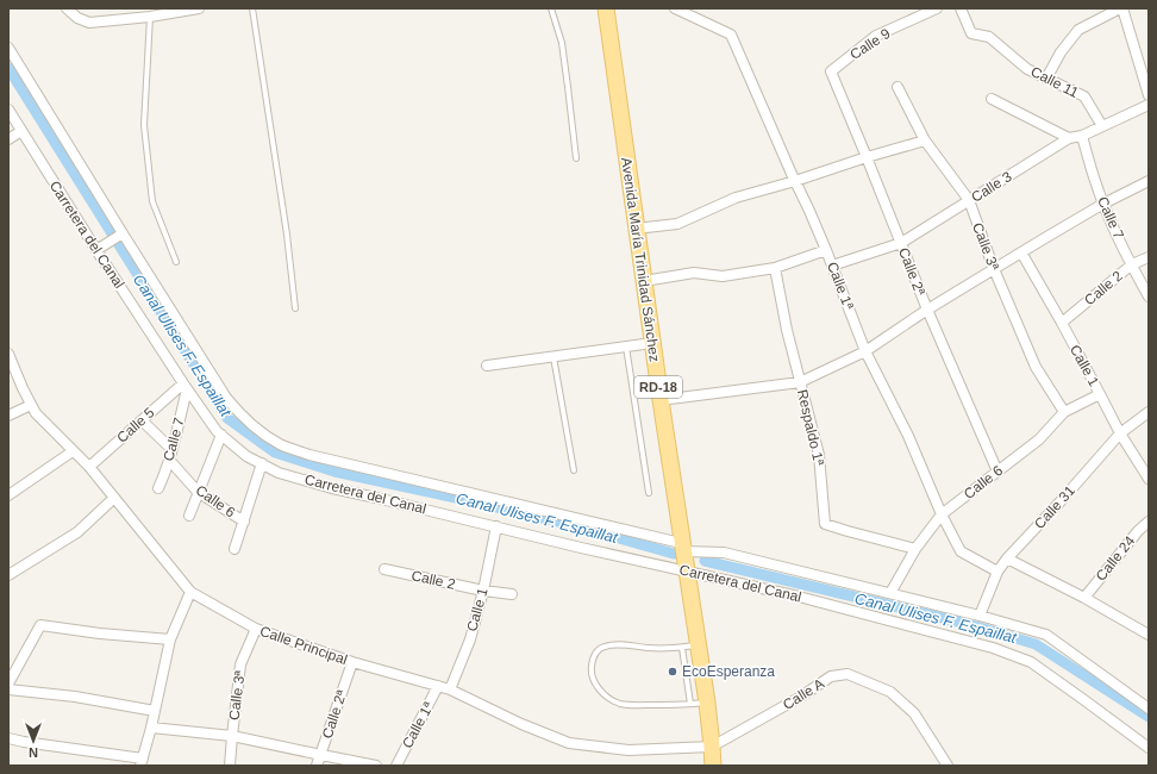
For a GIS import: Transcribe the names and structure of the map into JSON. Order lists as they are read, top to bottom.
{
  "streets": {
    "main road": ["Avenida María Trinidad Sánchez", "RD-18"],
    "street": [
      "Calle 9",
      "Calle 11",
      "Calle 3",
      "Calle 7",
      "Carretera del Canal",
      "Calle 3ª",
      "Calle 2ª",
      "Calle 1ª",
      "Calle 2",
      "Calle 1",
      "Calle 5",
      "Respaldo 1ª",
      "Calle 6",
      "Calle 31",
      "Calle 24",
      "Calle Principal",
      "Calle A"
    ]
  },
  "crossings": [
    ["Calle 9", "Calle 2ª"],
    ["Calle 11", "Calle 3"],
    ["Calle 3", "Calle 7"],
    ["Calle 3", "Calle 3ª"],
    ["Calle 3", "Calle 2ª"],
    ["Calle 3", "Calle 1ª"],
    ["Calle 7", "Carretera del Canal"],
    ["Calle 7", "Calle 2"],
    ["Calle 7", "Calle 5"],
    ["Calle 7", "Calle 6"],
    ["Carretera del Canal", "Avenida María Trinidad Sánchez"],
    ["Carretera del Canal", "Calle 1"],
    ["Carretera del Canal", "Calle 5"],
    ["Carretera del Canal", "Calle 6"],
    ["Carretera del Canal", "Calle 31"],
    ["Calle 3ª", "Calle 6"],
    ["Calle 3ª", "Calle Principal"],
    ["Avenida María Trinidad Sánchez", "Calle Principal"],
    ["Avenida María Trinidad Sánchez", "Calle A"],
    ["Calle 2ª", "Calle 6"],
    ["Calle 2ª", "Calle Principal"],
    ["Calle 1ª", "Calle 6"],
    ["Calle 1ª", "Calle 31"],
    ["Calle 1ª", "Calle Principal"],
    ["Calle 2", "Calle 1"],
    ["Calle 1", "Calle 6"],
    ["Calle 1", "Calle 31"],
    ["Calle 1", "Calle Principal"],
    ["Calle 5", "Calle Principal"],
    ["Respaldo 1ª", "Calle 6"],
    ["Calle Principal", "Calle A"]
  ],
  "water": ["Canal Ulises F. Espaillat"],
  "places": ["EcoEsperanza"],
  "north": "bottom"
}
